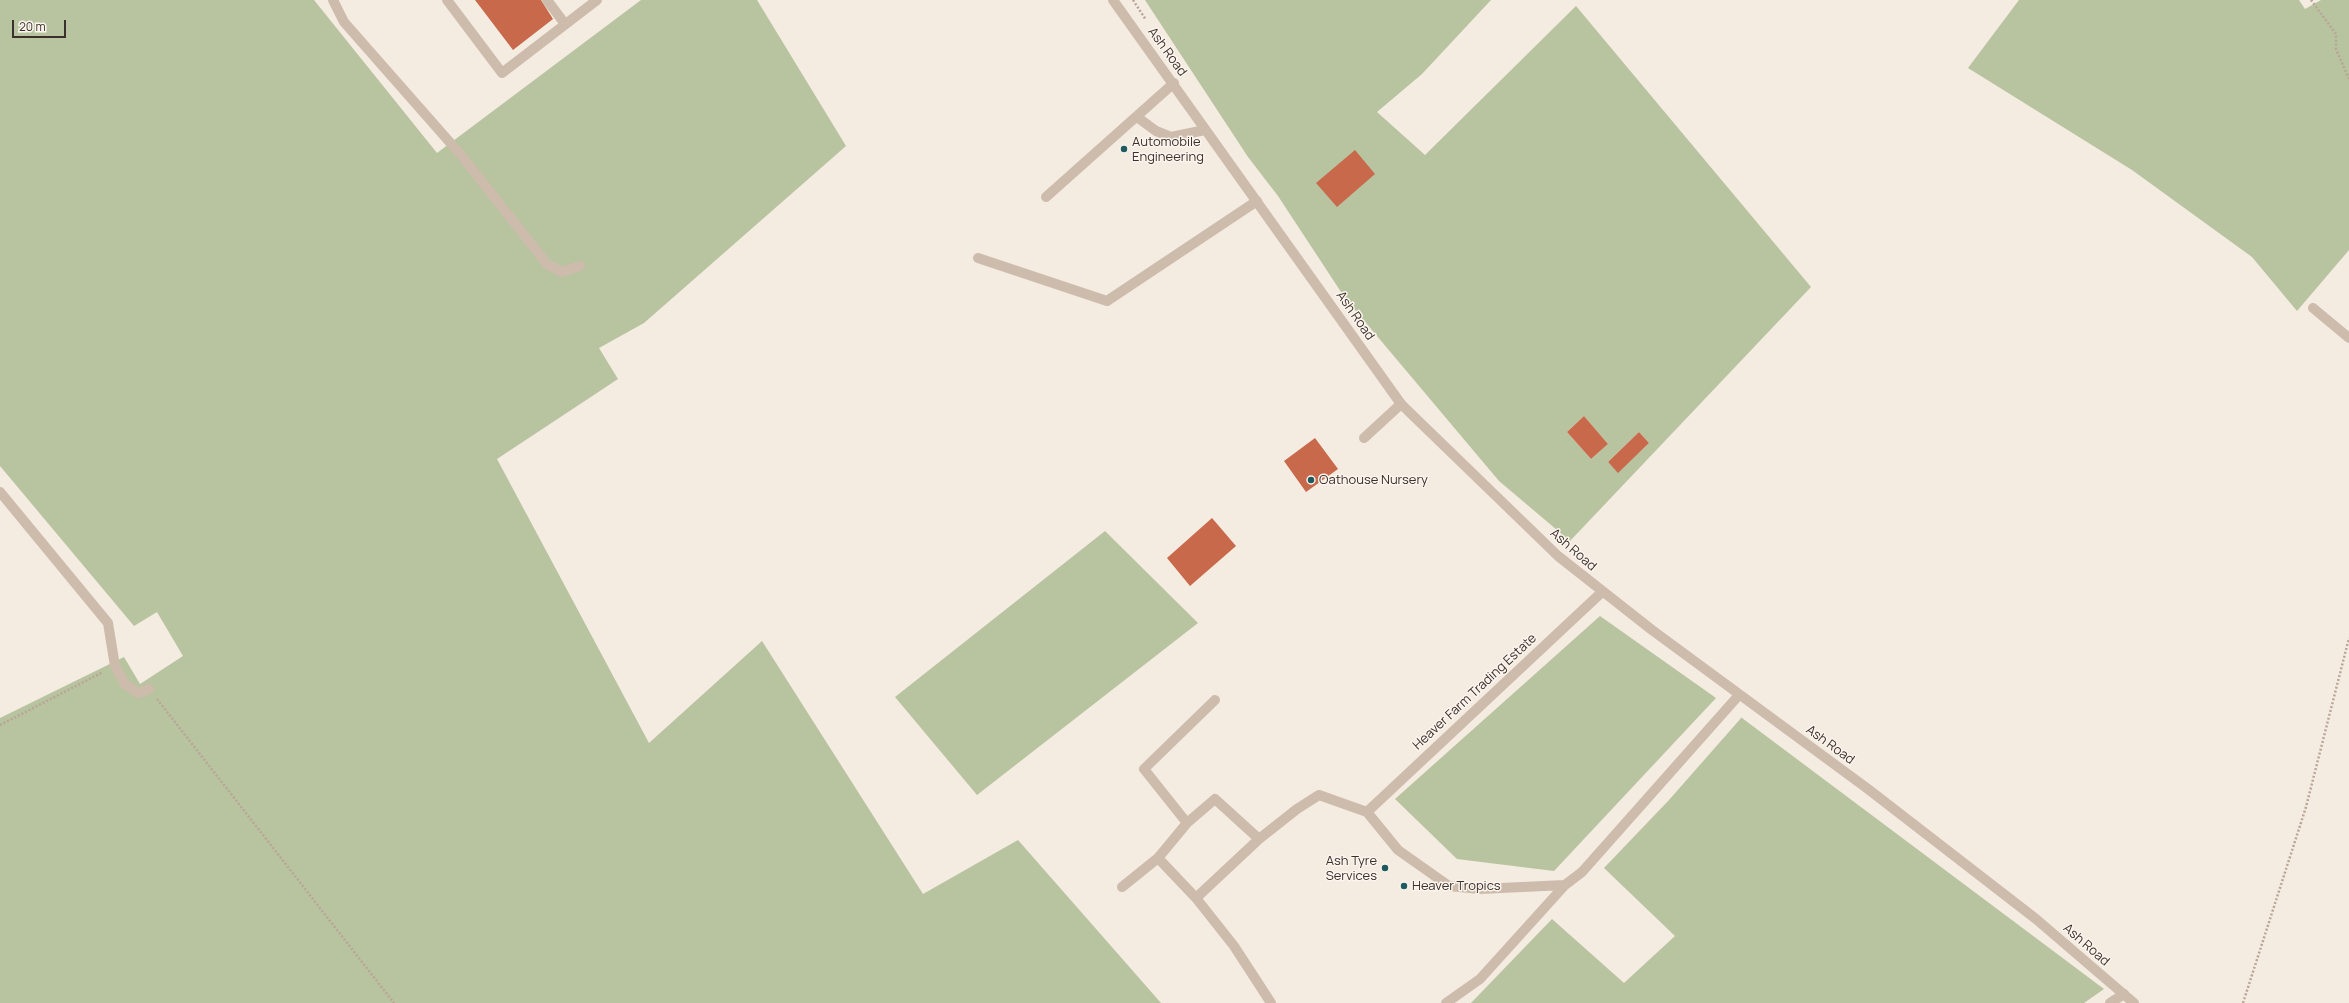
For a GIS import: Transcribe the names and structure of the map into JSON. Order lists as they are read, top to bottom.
{
  "streets": {
    "street": ["Ash Road", "Heaver Farm Trading Estate"]
  },
  "crossings": [
    ["Ash Road", "Heaver Farm Trading Estate"]
  ],
  "places": [
    "Automobile Engineering",
    "Oathouse Nursery",
    "Ash Tyre Services",
    "Heaver Tropics"
  ],
  "scale_bar": "20 m"
}
